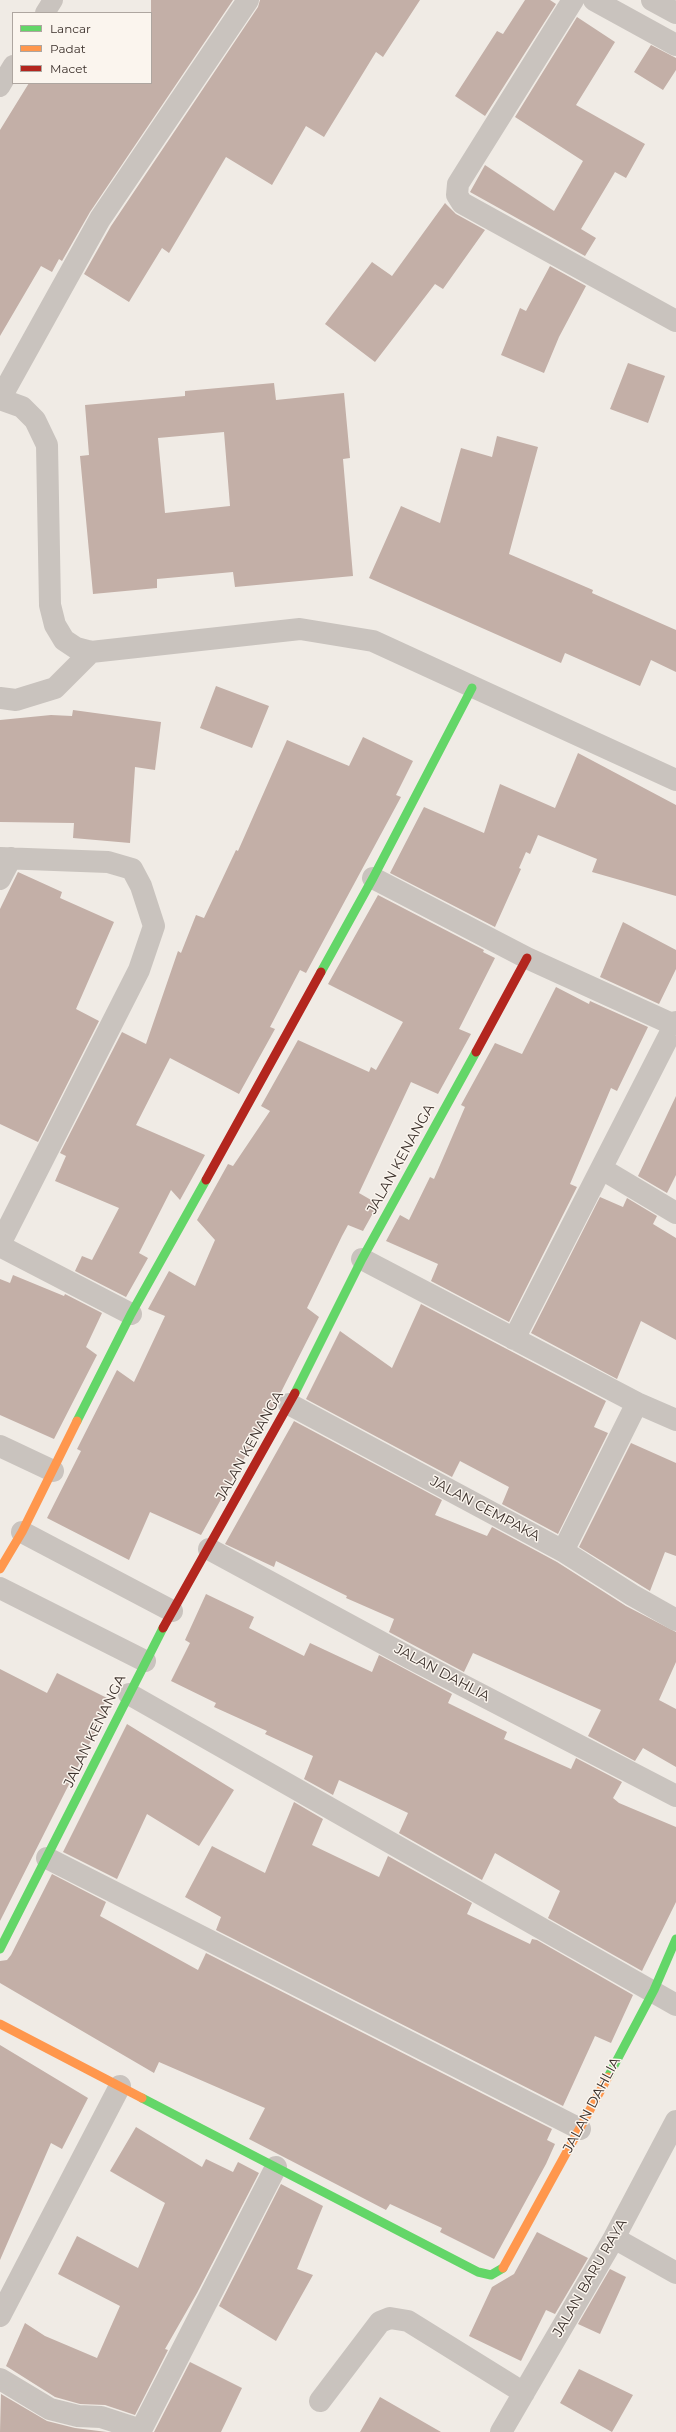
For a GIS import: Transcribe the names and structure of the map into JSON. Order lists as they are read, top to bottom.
{
  "streets": {
    "street": [
      "JALAN KENANGA",
      "JALAN CEMPAKA",
      "JALAN DAHLIA",
      "JALAN BARU RAYA"
    ]
  },
  "crossings": [
    ["JALAN KENANGA", "JALAN CEMPAKA"],
    ["JALAN KENANGA", "JALAN DAHLIA"]
  ],
  "legend": ["Lancar", "Padat", "Macet"]
}
